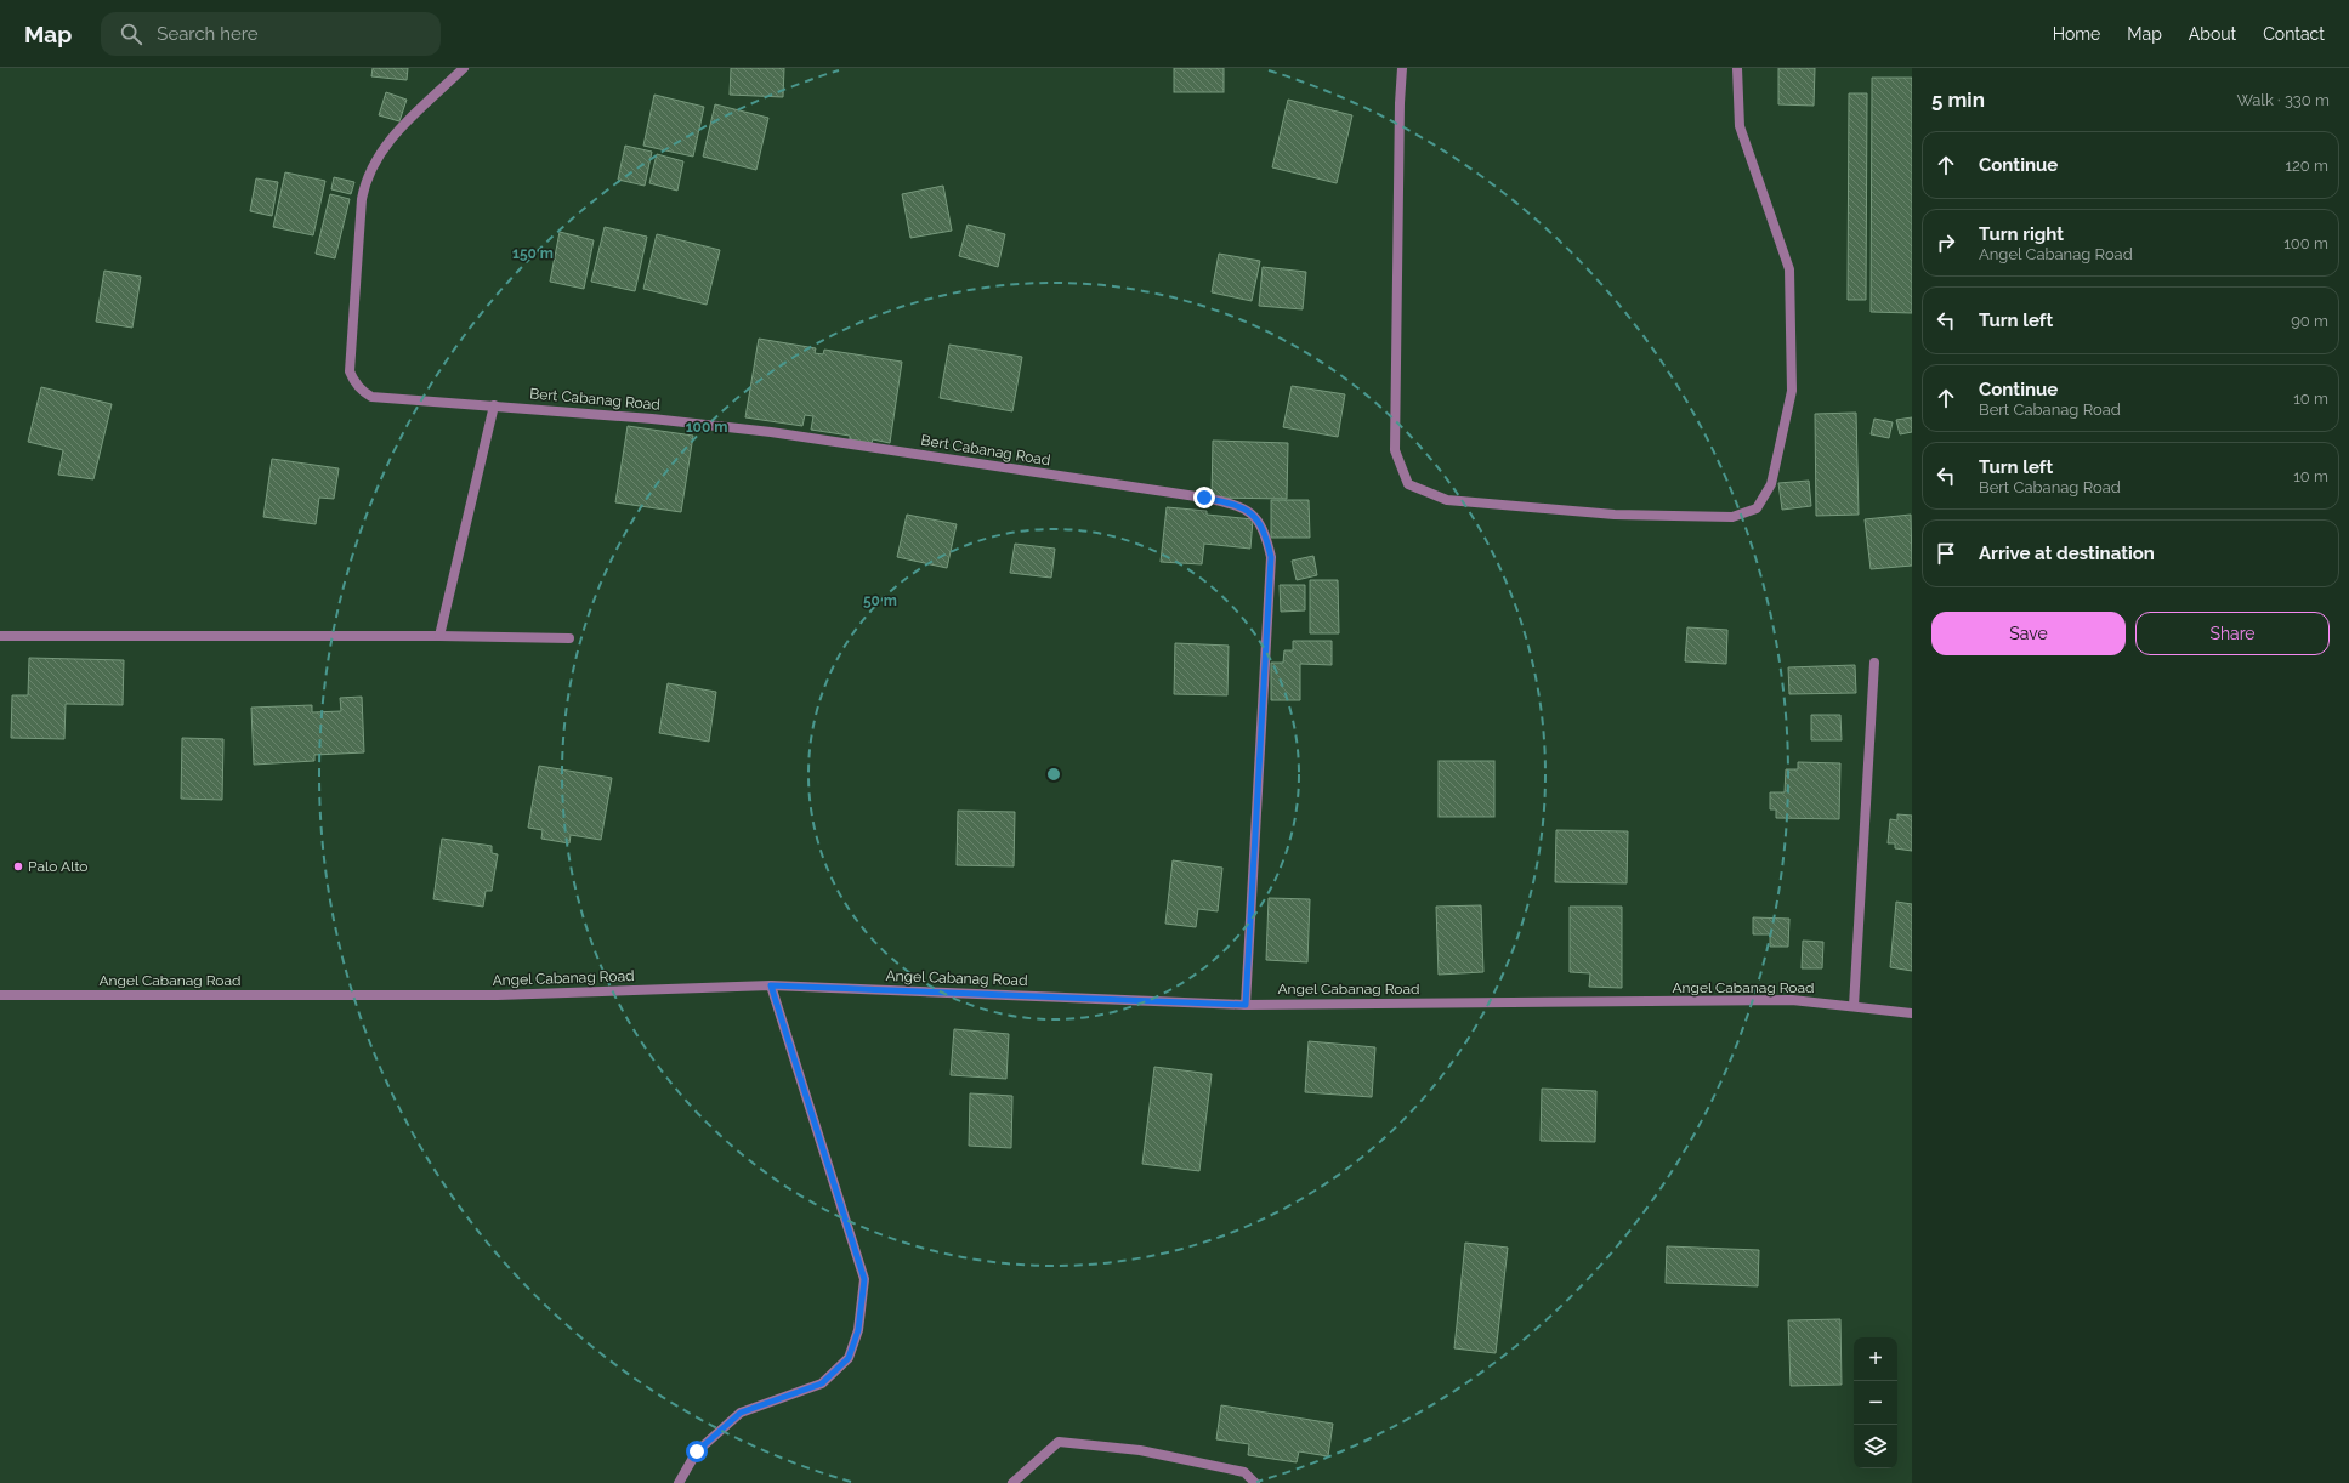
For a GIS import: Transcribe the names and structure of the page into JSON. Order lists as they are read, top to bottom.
{
  "streets": {
    "street": ["Bert Cabanag Road", "Angel Cabanag Road"]
  },
  "crossings": [
    ["Bert Cabanag Road", "Angel Cabanag Road"]
  ],
  "places": ["Palo Alto"],
  "page": {
    "header": "Map",
    "search": "Search here",
    "nav": [
      "Home",
      "Map",
      "About",
      "Contact"
    ],
    "heading": ["5 min", "Walk · 330 m"],
    "list": [
      ["Continue", "120 m"],
      ["Turn right", "Angel Cabanag Road", "100 m"],
      ["Turn left", "90 m"],
      ["Continue", "Bert Cabanag Road", "10 m"],
      ["Turn left", "Bert Cabanag Road", "10 m"],
      "Arrive at destination"
    ],
    "buttons": ["Save", "Share"],
    "map_buttons": ["+", "−"]
  },
  "rings": ["150 m", "100 m", "50 m"]
}
